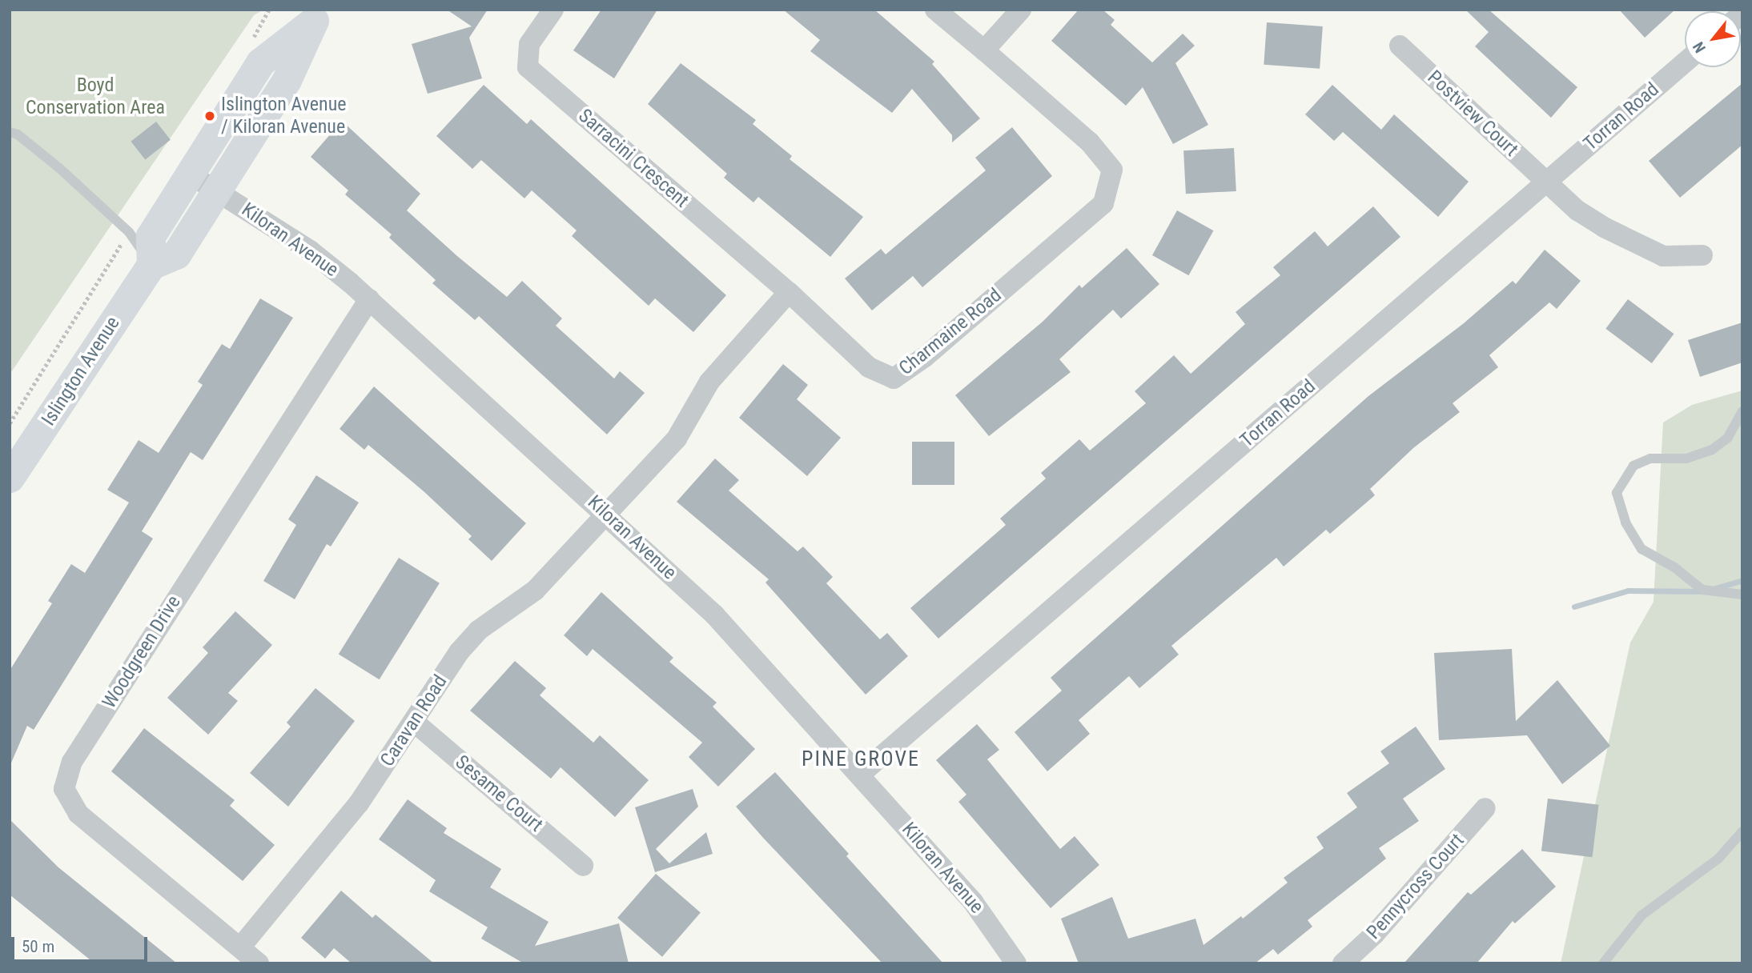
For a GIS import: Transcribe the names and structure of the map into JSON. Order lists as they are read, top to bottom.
{
  "streets": {
    "main road": ["Islington Avenue"],
    "street": [
      "Postview Court",
      "Torran Road",
      "Sarracini Crescent",
      "Kiloran Avenue",
      "Charmaine Road",
      "Woodgreen Drive",
      "Caravan Road",
      "Sesame Court",
      "Pennycross Court"
    ]
  },
  "crossings": [
    ["Postview Court", "Torran Road"],
    ["Torran Road", "Kiloran Avenue"],
    ["Sarracini Crescent", "Charmaine Road"],
    ["Kiloran Avenue", "Woodgreen Drive"],
    ["Kiloran Avenue", "Caravan Road"],
    ["Woodgreen Drive", "Caravan Road"],
    ["Caravan Road", "Sesame Court"]
  ],
  "districts": ["PINE GROVE"],
  "parks": ["Boyd Conservation Area"],
  "places": ["Islington Avenue / Kiloran Avenue"],
  "scale_bar": "50 m",
  "north": "bottom left"
}
